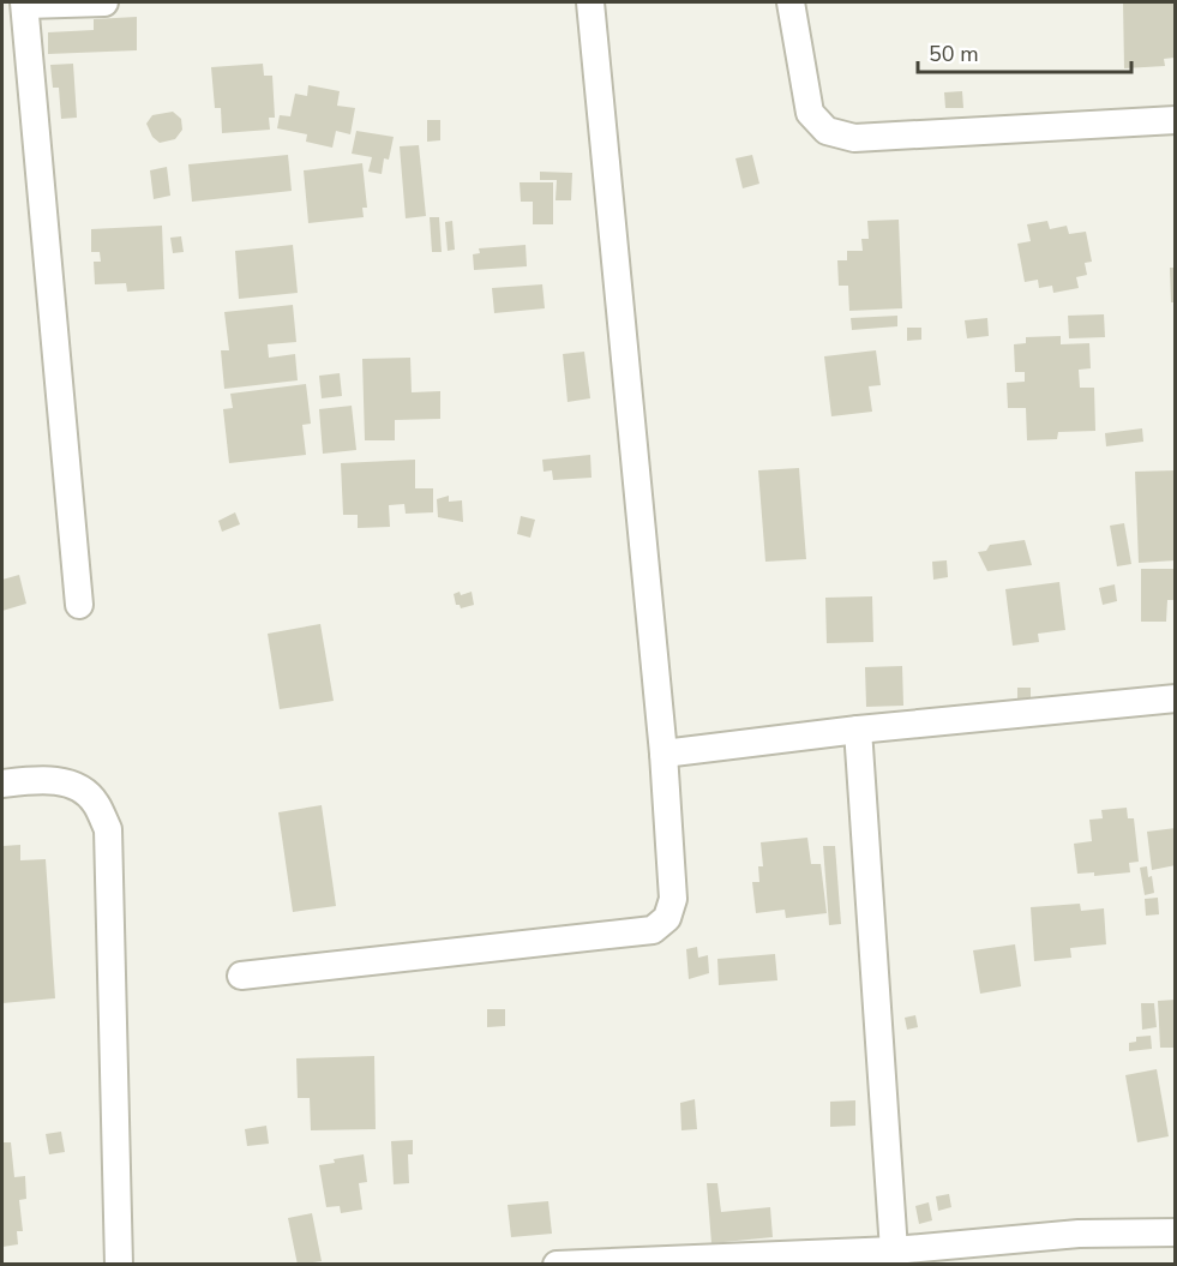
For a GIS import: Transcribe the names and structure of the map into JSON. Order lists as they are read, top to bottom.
{
  "scale_bar": "50 m"
}
